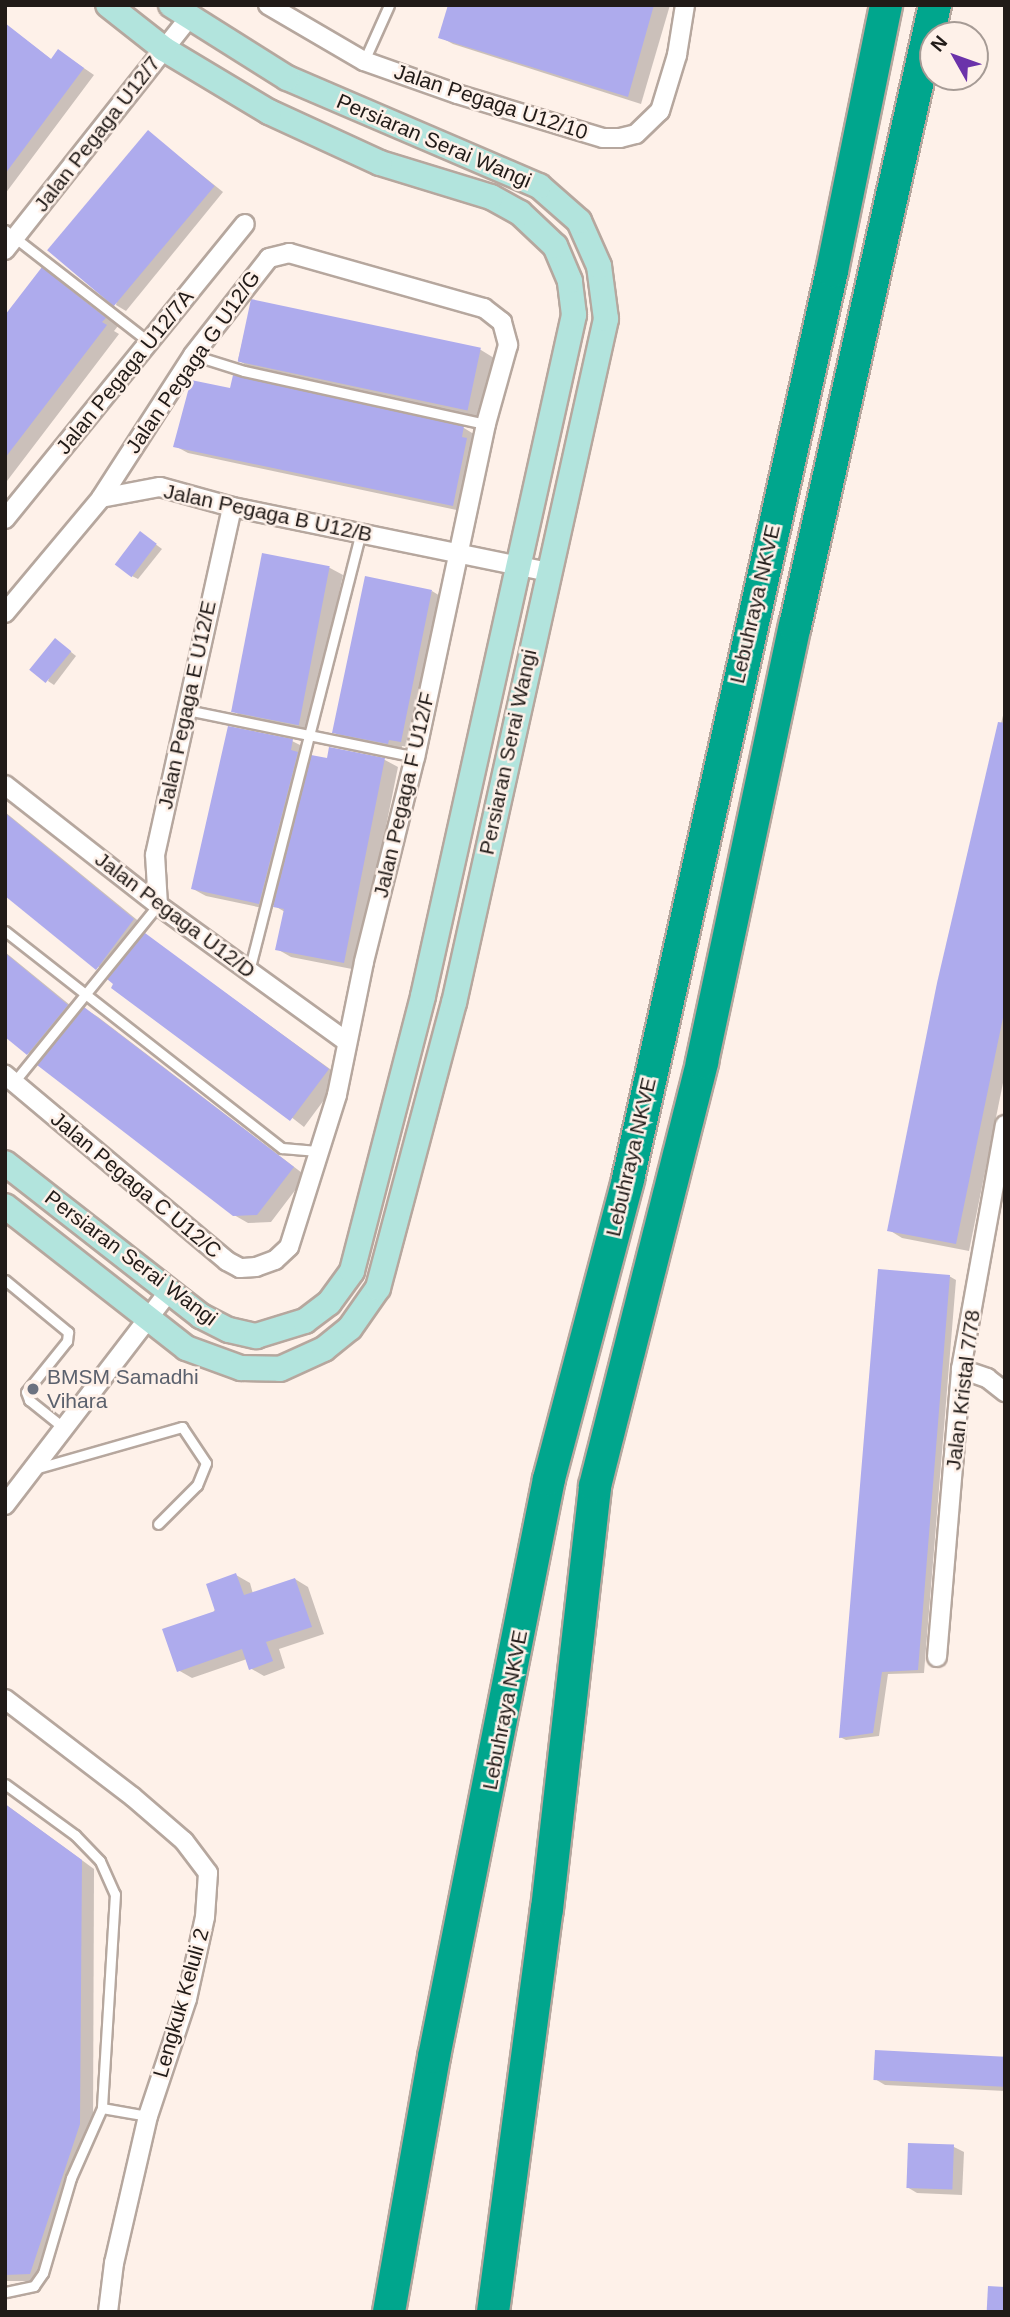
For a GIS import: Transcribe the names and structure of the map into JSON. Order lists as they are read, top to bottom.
{
  "streets": {
    "highway": ["Lebuhraya NKVE"],
    "street": [
      "Jalan Pegaga U12/10",
      "Jalan Pegaga U12/7",
      "Persiaran Serai Wangi",
      "Jalan Pegaga G U12/G",
      "Jalan Pegaga U12/7A",
      "Jalan Pegaga B U12/B",
      "Jalan Pegaga E U12/E",
      "Jalan Pegaga F U12/F",
      "Jalan Pegaga U12/D",
      "Jalan Pegaga C U12/C",
      "Jalan Kristal 7/78",
      "Lengkuk Keluli 2"
    ]
  },
  "crossings": [
    ["Jalan Pegaga U12/7", "Persiaran Serai Wangi"],
    ["Persiaran Serai Wangi", "Jalan Pegaga B U12/B"],
    ["Jalan Pegaga G U12/G", "Jalan Pegaga B U12/B"],
    ["Jalan Pegaga G U12/G", "Jalan Pegaga F U12/F"],
    ["Jalan Pegaga B U12/B", "Jalan Pegaga E U12/E"],
    ["Jalan Pegaga B U12/B", "Jalan Pegaga F U12/F"],
    ["Jalan Pegaga E U12/E", "Jalan Pegaga U12/D"],
    ["Jalan Pegaga F U12/F", "Jalan Pegaga U12/D"],
    ["Jalan Pegaga F U12/F", "Jalan Pegaga C U12/C"]
  ],
  "places": ["BMSM Samadhi Vihara"],
  "north": "top left"
}
